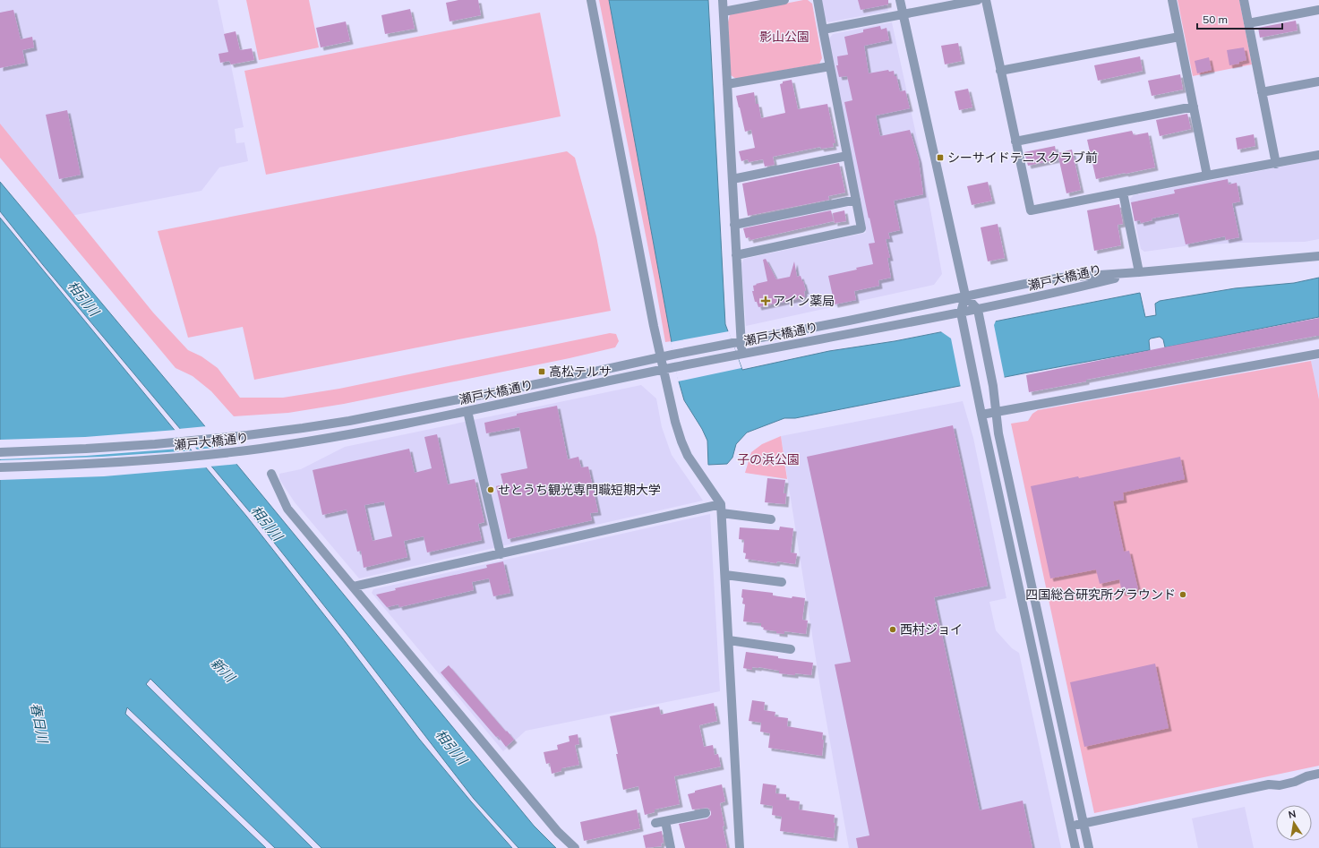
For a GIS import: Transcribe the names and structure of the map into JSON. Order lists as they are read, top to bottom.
{
  "streets": {
    "street": ["瀬戸大橋通り"]
  },
  "water": ["相引川", "新川", "春日川"],
  "parks": ["影山公園", "子の浜公園"],
  "places": {
    "transit": ["シーサイドテニスクラブ前", "高松テルサ"],
    "health": ["アイン薬局"],
    "other": ["せとうち観光専門職短期大学", "四国総合研究所グラウンド", "西村ジョイ"]
  },
  "scale_bar": "50 m",
  "north": "top"
}
